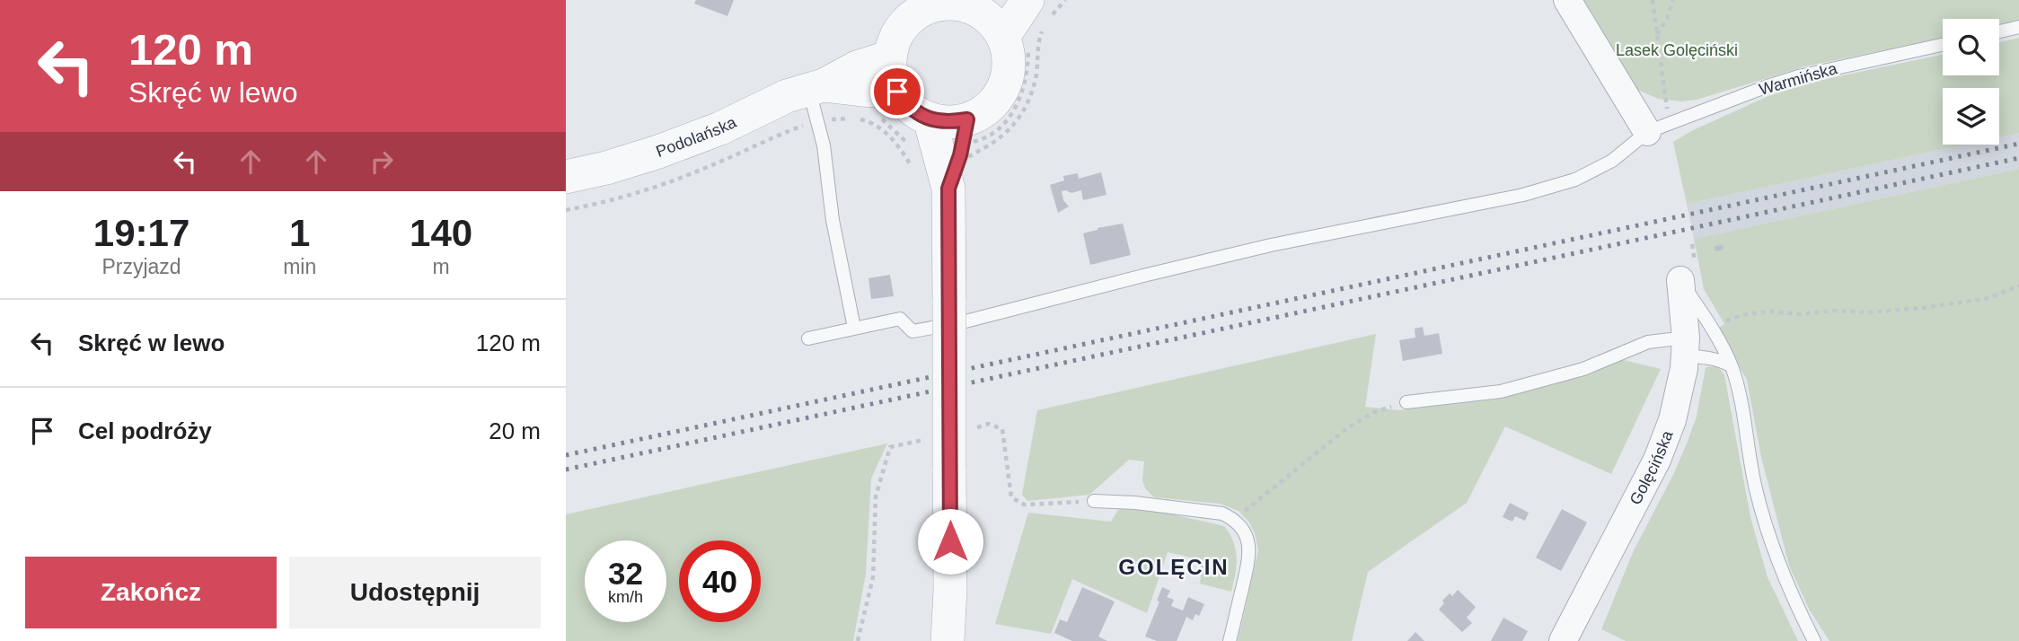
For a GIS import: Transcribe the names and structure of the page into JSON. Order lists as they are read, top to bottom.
{
  "streets": {
    "street": ["Podolańska", "Golęcińska"],
    "lane": ["Warmińska"]
  },
  "districts": ["GOLĘCIN"],
  "parks": ["Lasek Golęciński"],
  "page": {
    "turn": ["120 m", "Skręć w lewo"],
    "eta": [
      "19:17",
      "Przyjazd",
      "1",
      "min",
      "140",
      "m"
    ],
    "list": [
      {
        "name": "Skręć w lewo",
        "value": "120 m"
      },
      {
        "name": "Cel podróży",
        "value": "20 m"
      }
    ],
    "speed": "32 km/h",
    "limit": "40",
    "buttons": ["Zakończ", "Udostępnij"]
  }
}
